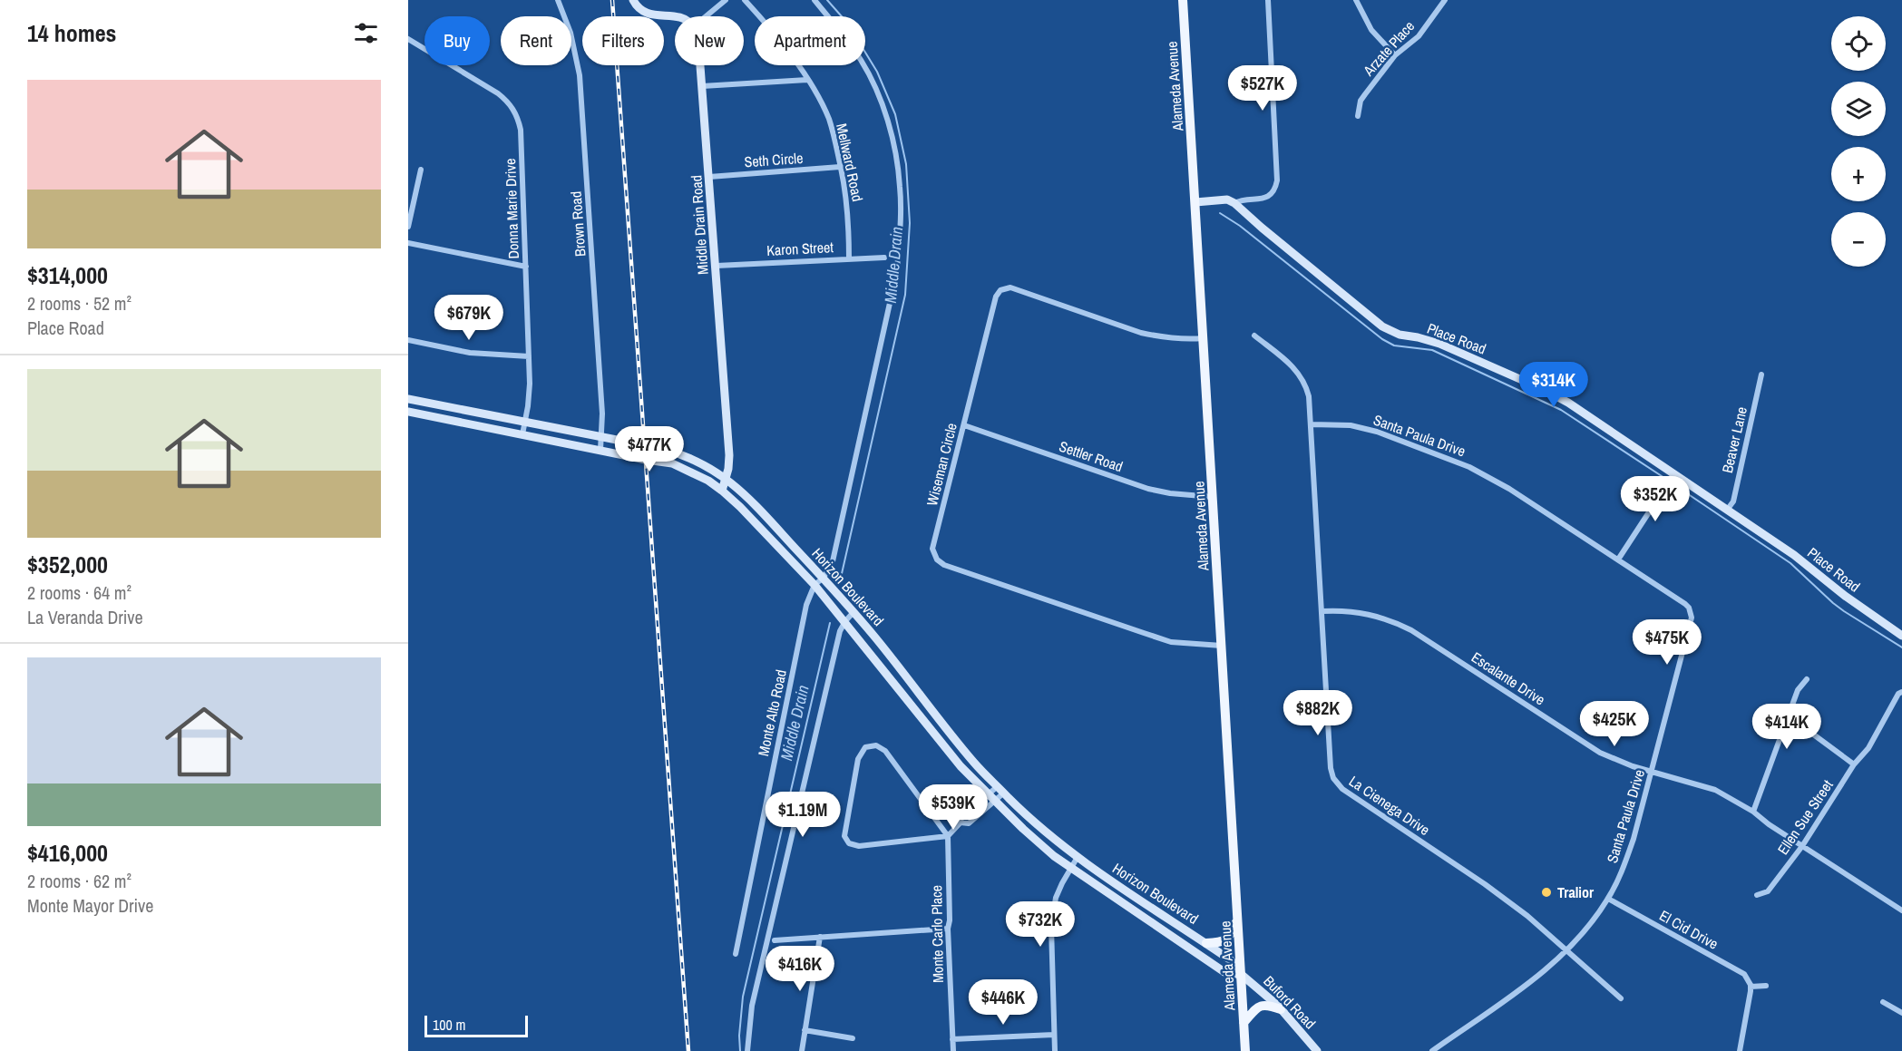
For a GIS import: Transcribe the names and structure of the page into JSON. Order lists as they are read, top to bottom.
{
  "streets": {
    "main road": [
      "Alameda Avenue",
      "Middle Drain Road",
      "Place Road",
      "Horizon Boulevard",
      "Buford Road"
    ],
    "street": [
      "Arzate Place",
      "Seth Circle",
      "Mellward Road",
      "Donna Marie Drive",
      "Brown Road",
      "Karon Street",
      "Santa Paula Drive",
      "Beaver Lane",
      "Settler Road",
      "Wiseman Circle",
      "Escalante Drive",
      "Monte Alto Road",
      "La Cienega Drive",
      "Ellen Sue Street",
      "El Cid Drive",
      "Monte Carlo Place"
    ]
  },
  "crossings": [
    ["Alameda Avenue", "Settler Road"],
    ["Alameda Avenue", "Wiseman Circle"],
    ["Alameda Avenue", "Horizon Boulevard"],
    ["Alameda Avenue", "Buford Road"],
    ["Seth Circle", "Mellward Road"],
    ["Seth Circle", "Middle Drain Road"],
    ["Mellward Road", "Karon Street"],
    ["Donna Marie Drive", "Horizon Boulevard"],
    ["Brown Road", "Horizon Boulevard"],
    ["Middle Drain Road", "Karon Street"],
    ["Middle Drain Road", "Horizon Boulevard"],
    ["Place Road", "Beaver Lane"],
    ["Santa Paula Drive", "Escalante Drive"],
    ["Santa Paula Drive", "La Cienega Drive"],
    ["Santa Paula Drive", "El Cid Drive"],
    ["Settler Road", "Wiseman Circle"],
    ["Horizon Boulevard", "Monte Alto Road"],
    ["Horizon Boulevard", "Buford Road"],
    ["Escalante Drive", "La Cienega Drive"],
    ["Escalante Drive", "Ellen Sue Street"]
  ],
  "water": ["Middle Drain"],
  "places": ["Tralior"],
  "scale_bar": "100 m",
  "page": {
    "heading": "14 homes",
    "map_buttons": ["+", "−"],
    "chip": [
      "Buy",
      "Rent",
      "Filters",
      "New",
      "Apartment"
    ],
    "list": [
      {
        "name": "$314,000",
        "note": "2 rooms · 52 m² · Place Road"
      },
      {
        "name": "$352,000",
        "note": "2 rooms · 64 m² · La Veranda Drive"
      },
      {
        "name": "$416,000",
        "note": "2 rooms · 62 m² · Monte Mayor Drive"
      }
    ],
    "price": [
      "$527K",
      "$679K",
      "$314K",
      "$477K",
      "$352K",
      "$475K",
      "$882K",
      "$425K",
      "$414K",
      "$539K",
      "$1.19M",
      "$732K",
      "$416K",
      "$446K"
    ],
    "scale": "100 m"
  }
}
